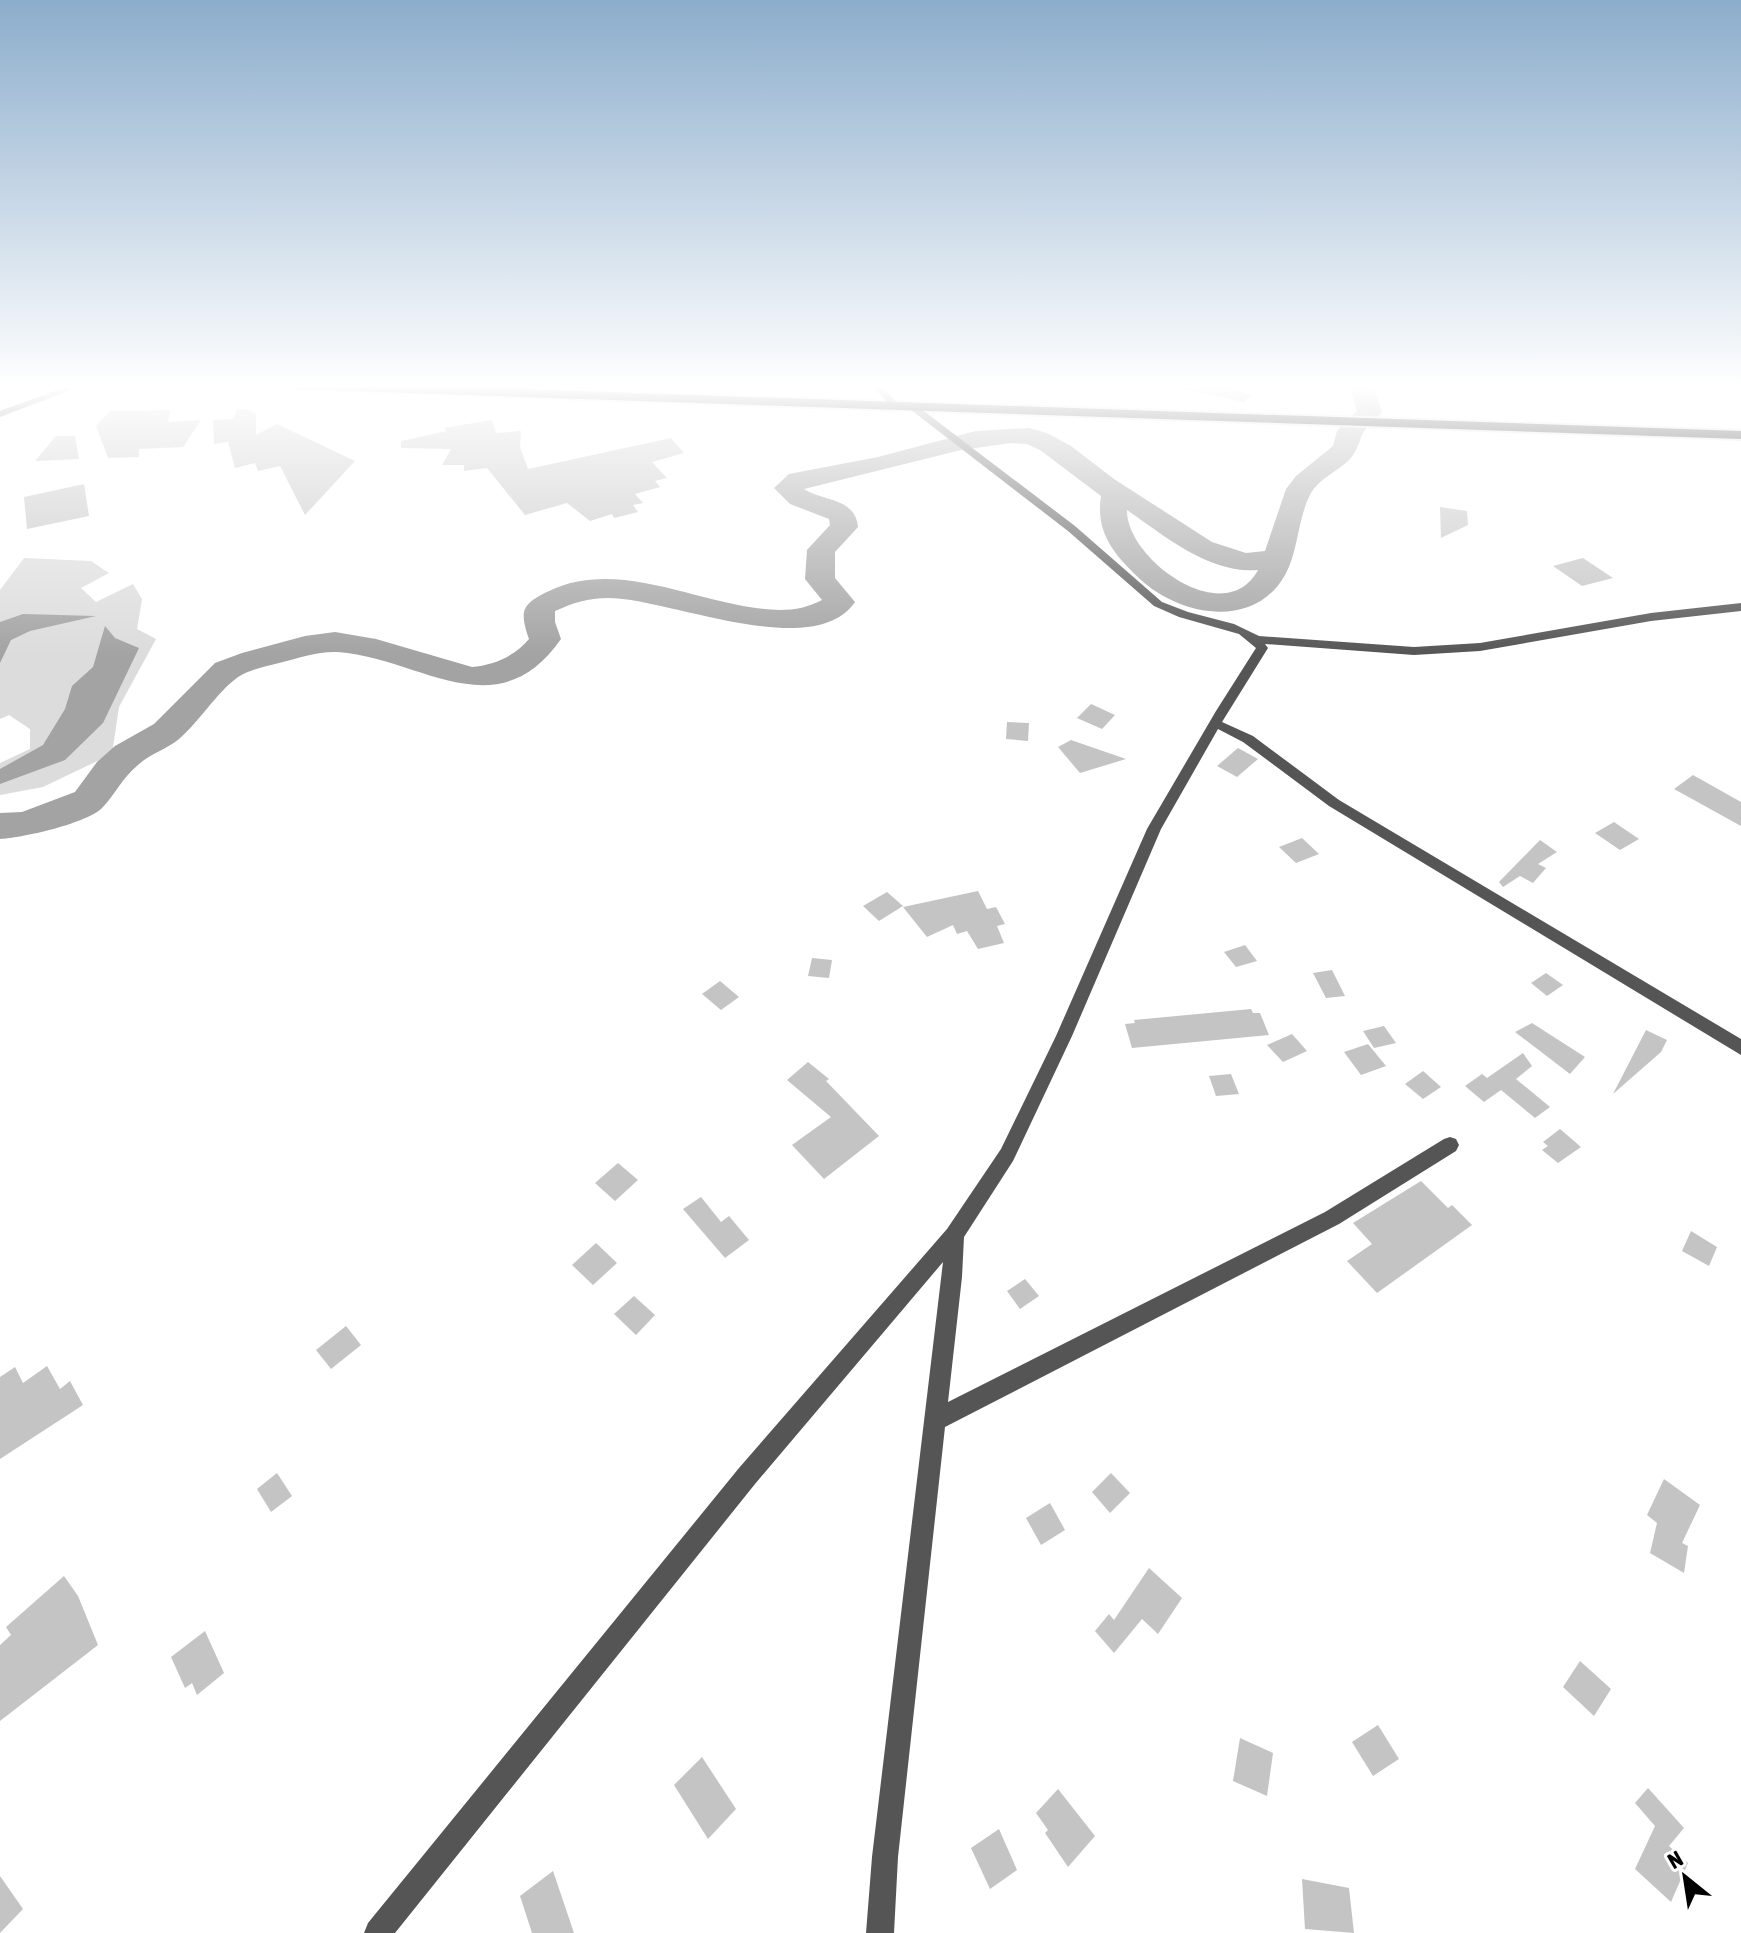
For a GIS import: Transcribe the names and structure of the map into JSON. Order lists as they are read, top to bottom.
{
  "north": "top left"
}
